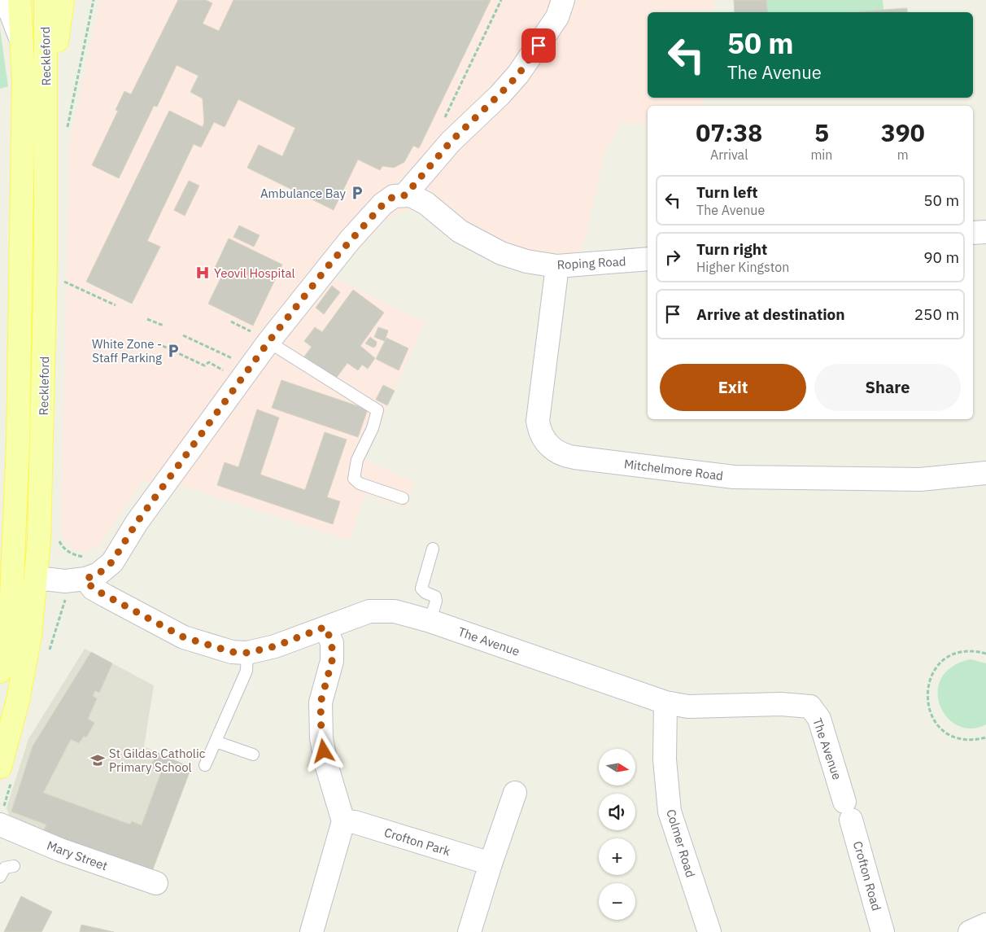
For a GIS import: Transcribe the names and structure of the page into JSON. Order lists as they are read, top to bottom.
{
  "streets": {
    "main road": ["Reckleford"],
    "street": [
      "Roping Road",
      "Mitchelmore Road",
      "The Avenue",
      "Crofton Park",
      "Colmer Road",
      "Mary Street",
      "Crofton Road"
    ]
  },
  "crossings": [
    ["Roping Road", "Mitchelmore Road"],
    ["The Avenue", "Colmer Road"],
    ["The Avenue", "Crofton Road"]
  ],
  "places": {
    "parking": ["Ambulance Bay", "White Zone - Staff Parking"],
    "hospital": ["Yeovil Hospital"],
    "school or university": ["St Gildas Catholic Primary School"]
  },
  "north": "right",
  "page": {
    "turn": ["50 m", "The Avenue"],
    "eta": [
      "07:38",
      "Arrival",
      "5",
      "min",
      "390",
      "m"
    ],
    "list": [
      {
        "name": "Turn left",
        "note": "The Avenue",
        "value": "50 m"
      },
      {
        "name": "Turn right",
        "note": "Higher Kingston",
        "value": "90 m"
      },
      {
        "name": "Arrive at destination",
        "value": "250 m"
      }
    ],
    "buttons": ["Exit", "Share"],
    "map_buttons": ["+", "−"]
  }
}
